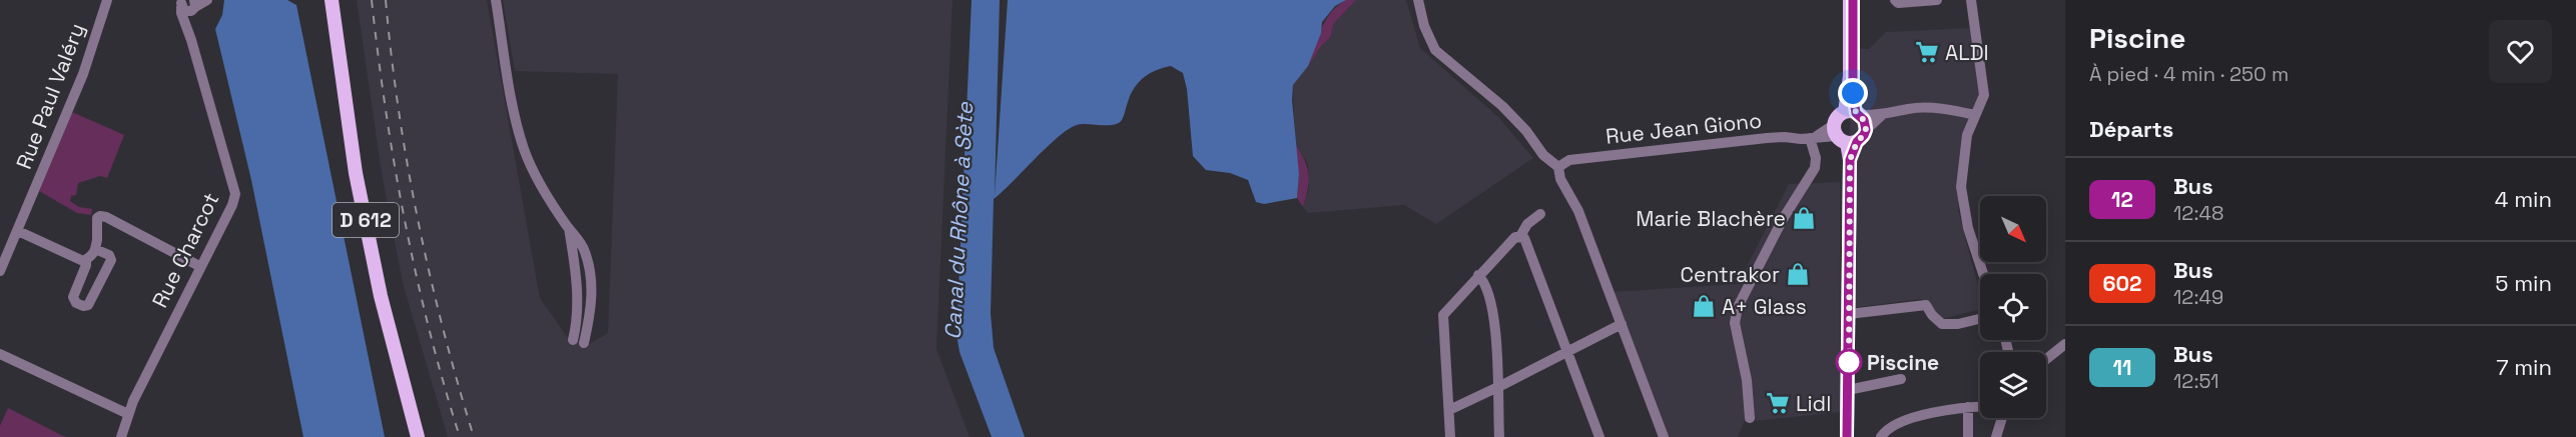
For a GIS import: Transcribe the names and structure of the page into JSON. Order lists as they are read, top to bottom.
{
  "streets": {
    "main road": ["D 612"],
    "street": ["Rue Paul Valéry", "Rue Jean Giono", "Rue Charcot"]
  },
  "water": ["Canal du Rhône à Sète"],
  "places": {
    "supermarket": ["ALDI", "Lidl"],
    "shop": ["Marie Blachère", "Centrakor", "A+ Glass"],
    "other": ["Piscine"]
  },
  "lines": ["bus line 12"],
  "north": "bottom right",
  "page": {
    "heading": [
      ["Piscine", "À pied · 4 min · 250 m"],
      "Départs"
    ],
    "list": [
      {
        "mark": "12",
        "name": "Bus",
        "note": "12:48",
        "value": "4 min"
      },
      {
        "mark": "602",
        "name": "Bus",
        "note": "12:49",
        "value": "5 min"
      },
      {
        "mark": "11",
        "name": "Bus",
        "note": "12:51",
        "value": "7 min"
      }
    ]
  }
}
